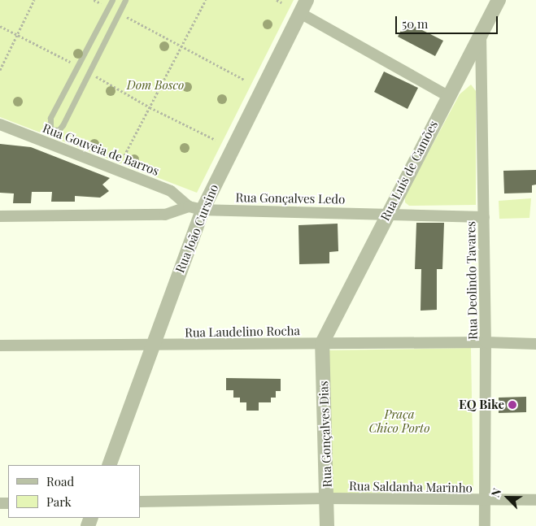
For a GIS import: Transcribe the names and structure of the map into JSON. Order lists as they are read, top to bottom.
{
  "streets": {
    "street": [
      "Rua Gouveia de Barros",
      "Rua Luís de Camões",
      "Rua Gonçalves Ledo",
      "Rua João Cursino",
      "Rua Deolindo Tavares",
      "Rua Laudelino Rocha",
      "Rua Gonçalves Dias",
      "Rua Saldanha Marinho"
    ]
  },
  "crossings": [
    ["Rua Gouveia de Barros", "Rua Gonçalves Ledo"],
    ["Rua Luís de Camões", "Rua Gonçalves Ledo"],
    ["Rua Luís de Camões", "Rua Deolindo Tavares"],
    ["Rua Luís de Camões", "Rua Laudelino Rocha"],
    ["Rua Luís de Camões", "Rua Gonçalves Dias"],
    ["Rua Gonçalves Ledo", "Rua João Cursino"],
    ["Rua Gonçalves Ledo", "Rua Deolindo Tavares"],
    ["Rua João Cursino", "Rua Laudelino Rocha"],
    ["Rua Deolindo Tavares", "Rua Laudelino Rocha"],
    ["Rua Deolindo Tavares", "Rua Saldanha Marinho"],
    ["Rua Laudelino Rocha", "Rua Gonçalves Dias"],
    ["Rua Gonçalves Dias", "Rua Saldanha Marinho"]
  ],
  "parks": ["Dom Bosco", "Praça Chico Porto"],
  "places": ["EQ Bike"],
  "legend": ["Road", "Park"],
  "scale_bar": "50 m",
  "north": "top left"
}
